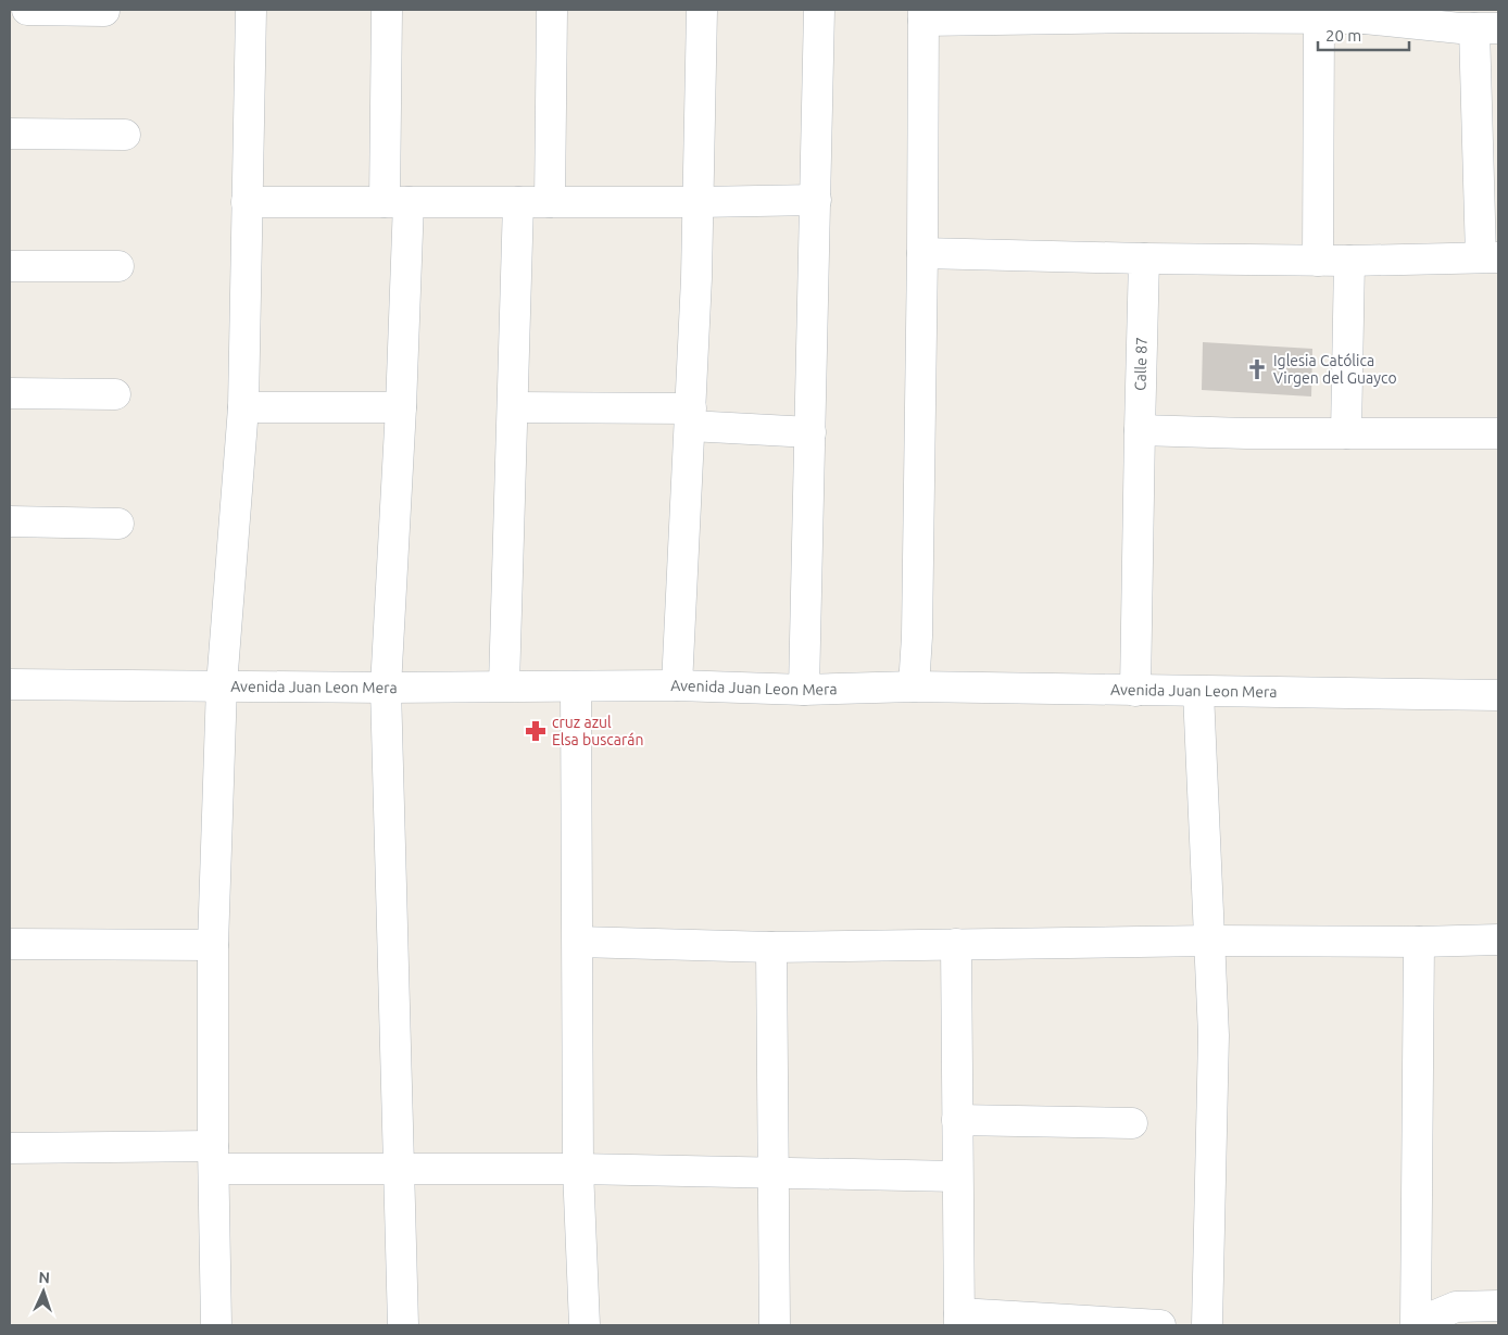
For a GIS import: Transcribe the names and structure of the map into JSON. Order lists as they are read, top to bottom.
{
  "streets": {
    "street": ["Calle 87", "Avenida Juan Leon Mera"]
  },
  "crossings": [
    ["Calle 87", "Avenida Juan Leon Mera"]
  ],
  "places": {
    "church": ["Iglesia Católica Virgen del Guayco"],
    "pharmacy": ["cruz azul Elsa buscarán"]
  },
  "scale_bar": "20 m",
  "north": "top"
}
